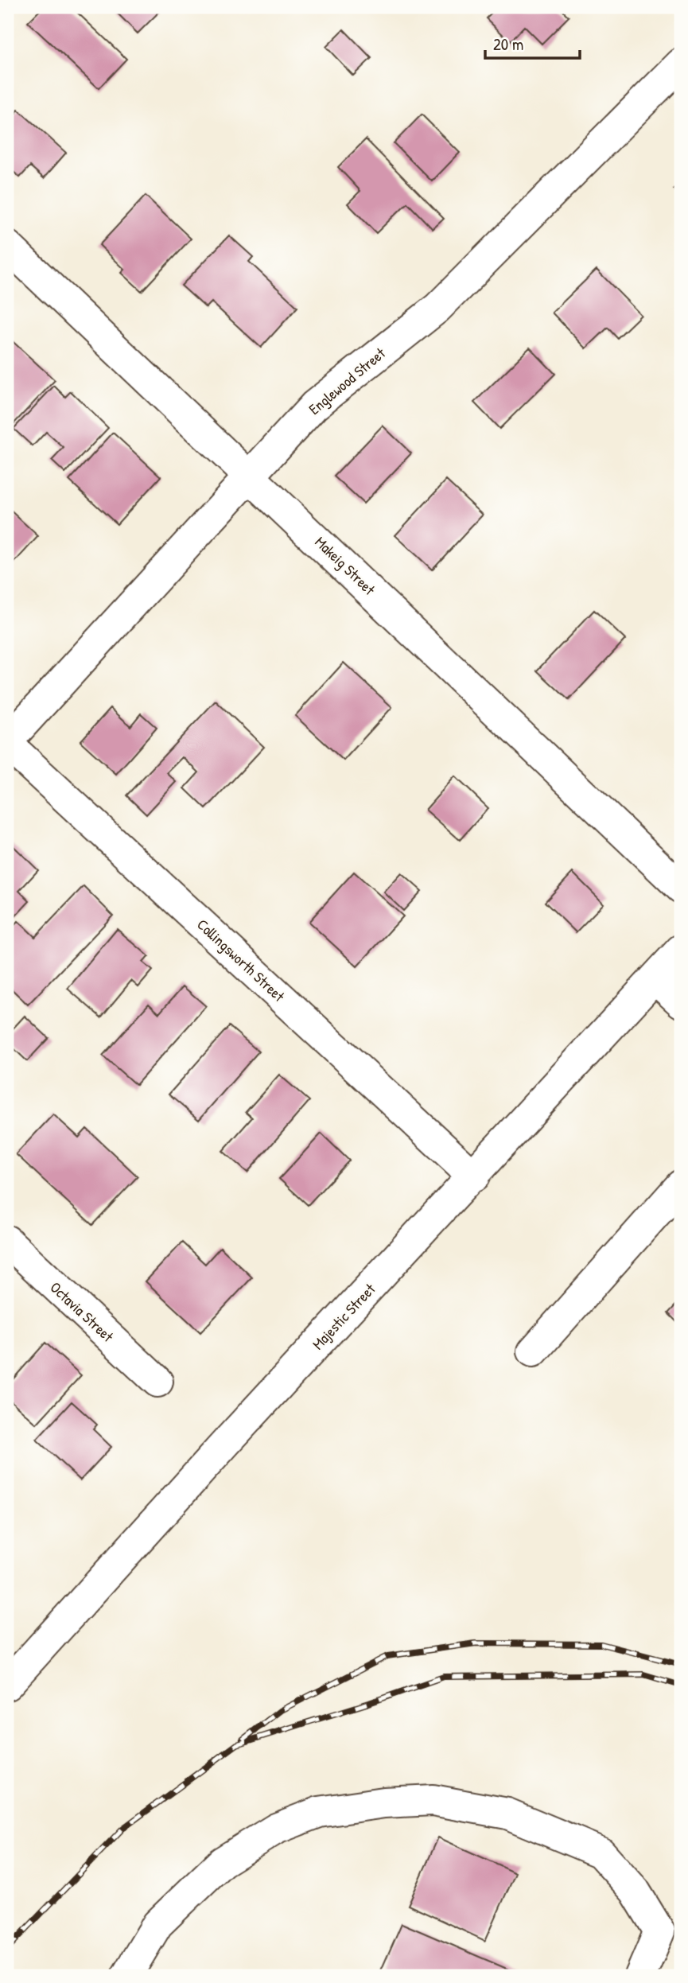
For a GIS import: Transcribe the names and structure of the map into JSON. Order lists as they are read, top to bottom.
{
  "streets": {
    "street": [
      "Englewood Street",
      "Makeig Street",
      "Collingsworth Street",
      "Octavia Street",
      "Majestic Street"
    ]
  },
  "crossings": [
    ["Englewood Street", "Makeig Street"],
    ["Englewood Street", "Collingsworth Street"],
    ["Collingsworth Street", "Majestic Street"]
  ],
  "scale_bar": "20 m"
}
